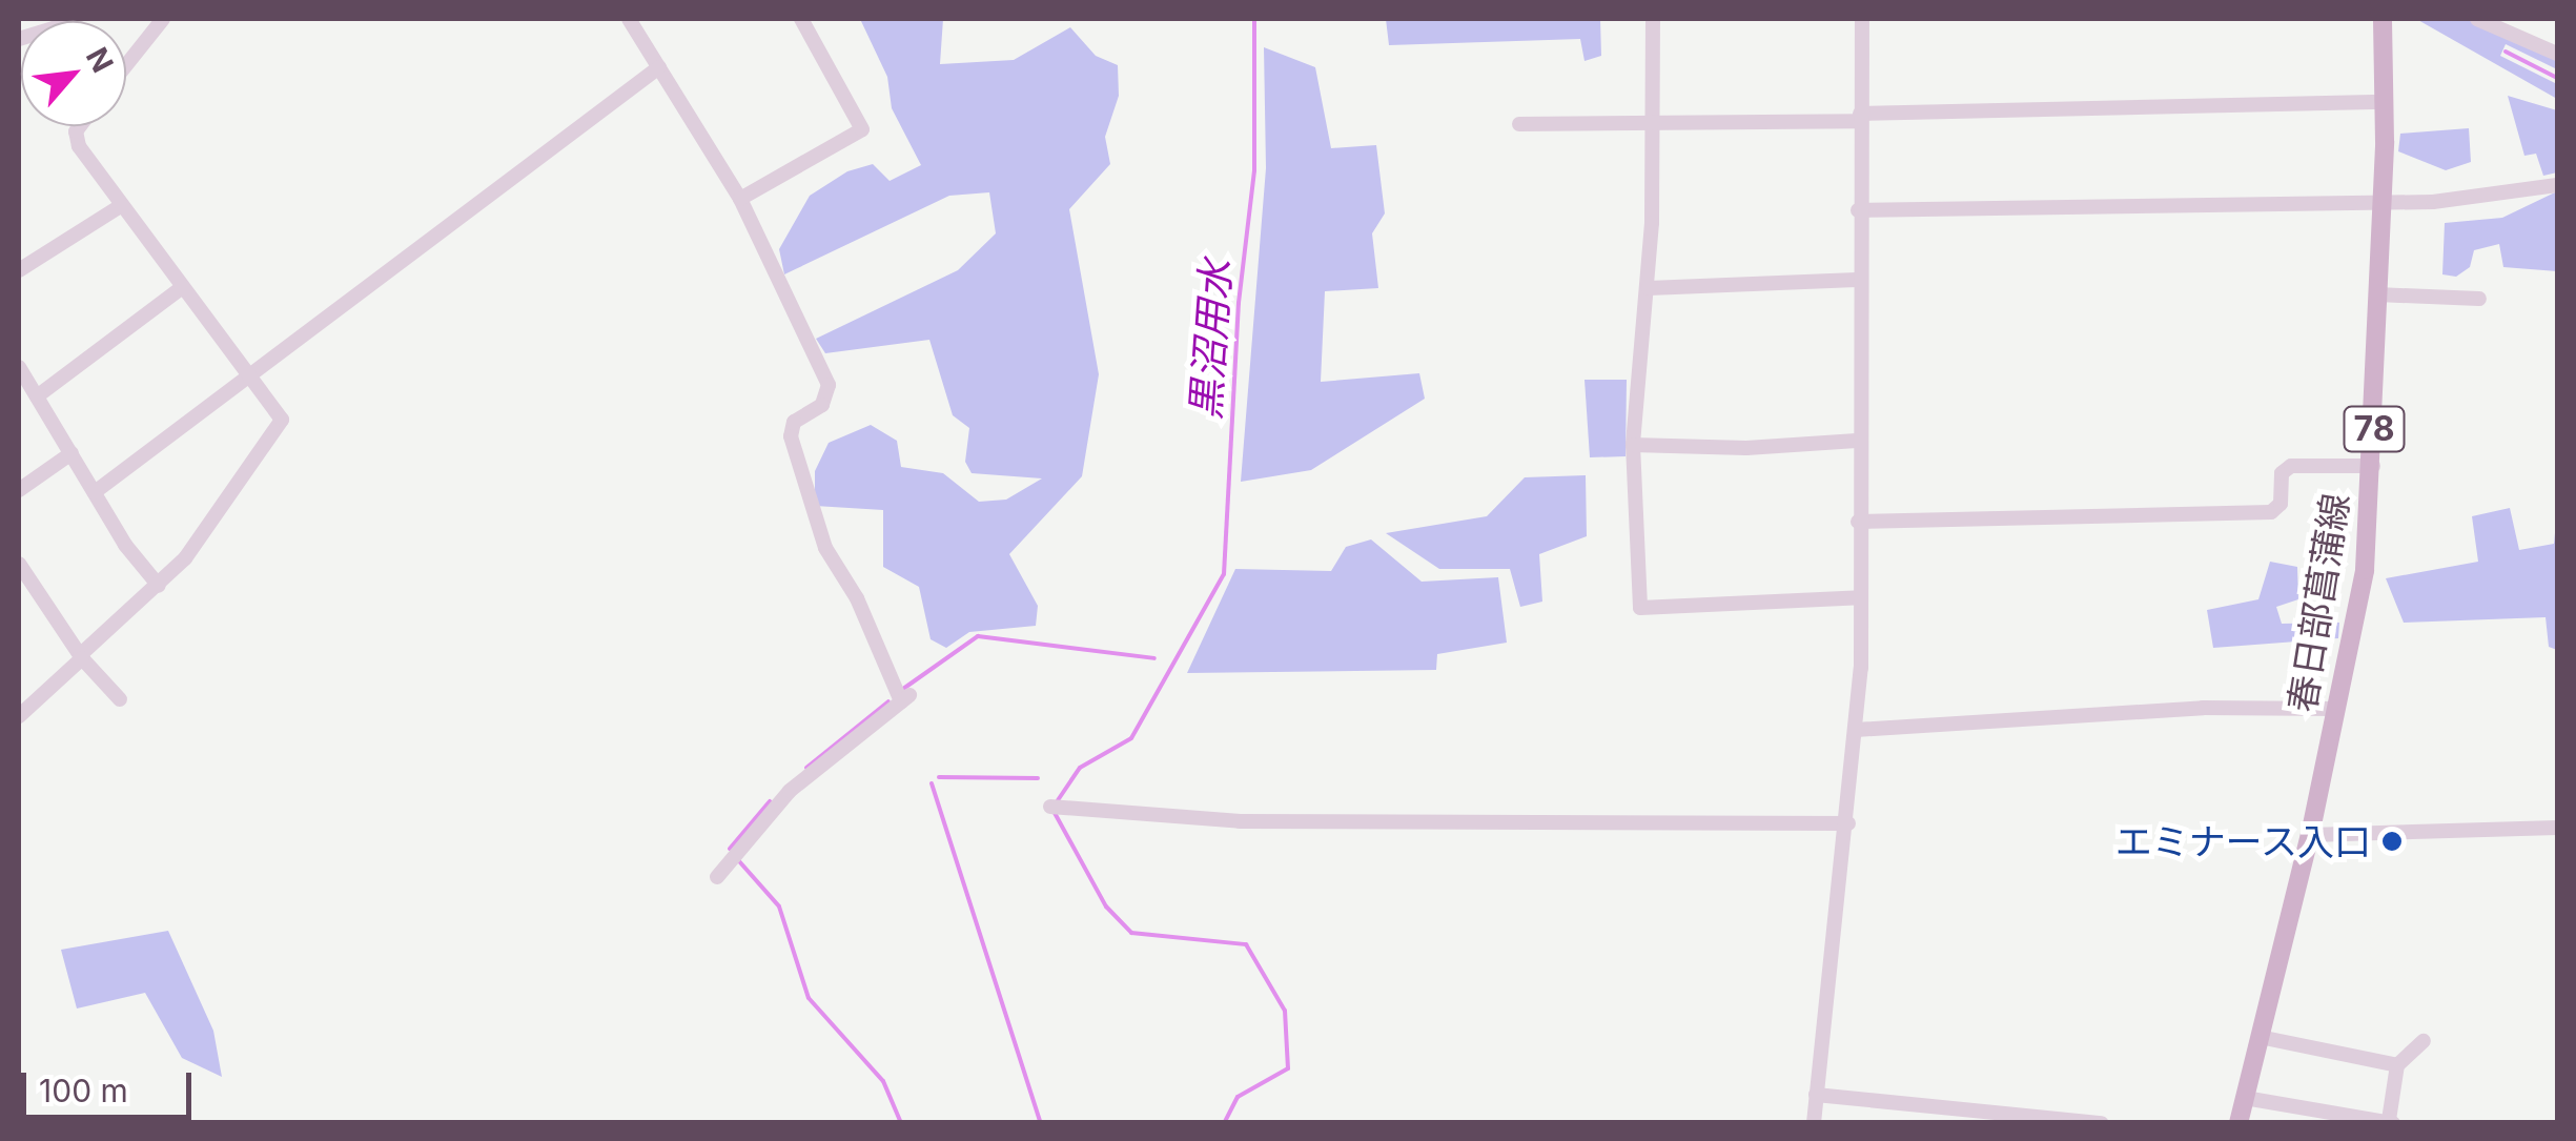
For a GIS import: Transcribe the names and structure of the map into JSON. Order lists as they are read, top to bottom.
{
  "streets": {
    "main road": ["78", "春日部菖蒲線"]
  },
  "water": ["黒沼用水"],
  "places": ["エミナース入口"],
  "scale_bar": "100 m",
  "north": "top right"
}
